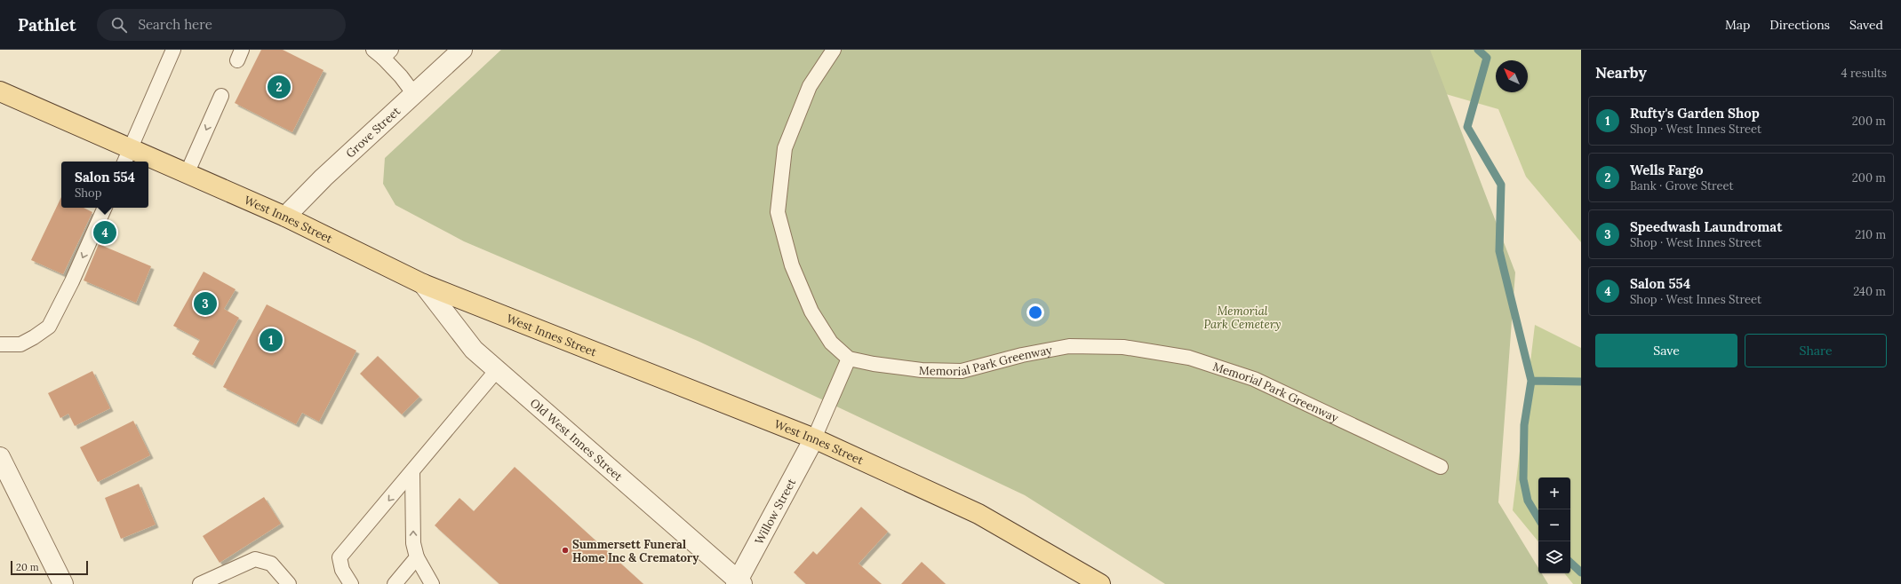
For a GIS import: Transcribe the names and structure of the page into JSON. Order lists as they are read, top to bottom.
{
  "streets": {
    "main road": ["West Innes Street"],
    "street": ["Grove Street", "Old West Innes Street", "Willow Street"],
    "lane": ["Memorial Park Greenway"]
  },
  "crossings": [
    ["Grove Street", "West Innes Street"],
    ["West Innes Street", "Old West Innes Street"],
    ["West Innes Street", "Willow Street"],
    ["Old West Innes Street", "Willow Street"]
  ],
  "parks": ["Memorial Park Cemetery"],
  "places": ["Summersett Funeral Home Inc & Crematory"],
  "scale_bar": "20 m",
  "north": "top left",
  "page": {
    "header": "Pathlet",
    "search": "Search here",
    "nav": ["Map", "Directions", "Saved"],
    "heading": ["Nearby", "4 results"],
    "pins": [
      "2",
      "4",
      "3",
      "1"
    ],
    "list": [
      {
        "mark": "1",
        "name": "Rufty's Garden Shop",
        "note": "Shop · West Innes Street",
        "value": "200 m"
      },
      {
        "mark": "2",
        "name": "Wells Fargo",
        "note": "Bank · Grove Street",
        "value": "200 m"
      },
      {
        "mark": "3",
        "name": "Speedwash Laundromat",
        "note": "Shop · West Innes Street",
        "value": "210 m"
      },
      {
        "mark": "4",
        "name": "Salon 554",
        "note": "Shop · West Innes Street",
        "value": "240 m"
      }
    ],
    "popup": ["Salon 554", "Shop"],
    "buttons": ["Save", "Share"],
    "map_buttons": ["+", "−"],
    "scale": "20 m"
  }
}
